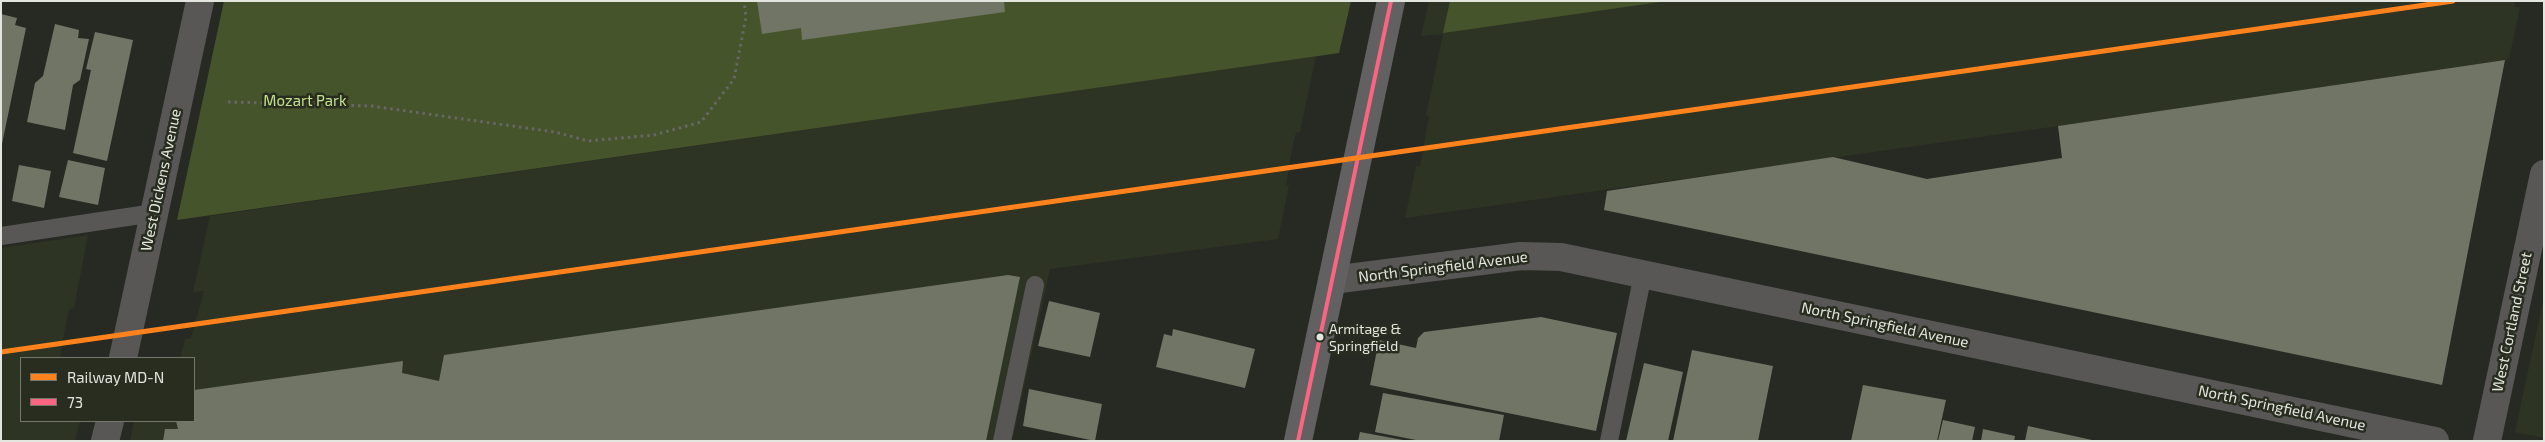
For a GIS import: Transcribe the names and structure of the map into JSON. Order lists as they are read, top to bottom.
{
  "streets": {
    "street": ["West Dickens Avenue", "North Springfield Avenue", "West Cortland Street"]
  },
  "parks": ["Mozart Park"],
  "places": ["Armitage & Springfield"],
  "lines": ["rail line MD-N", "transit line 73"],
  "legend": ["Railway MD-N", "73"]
}
